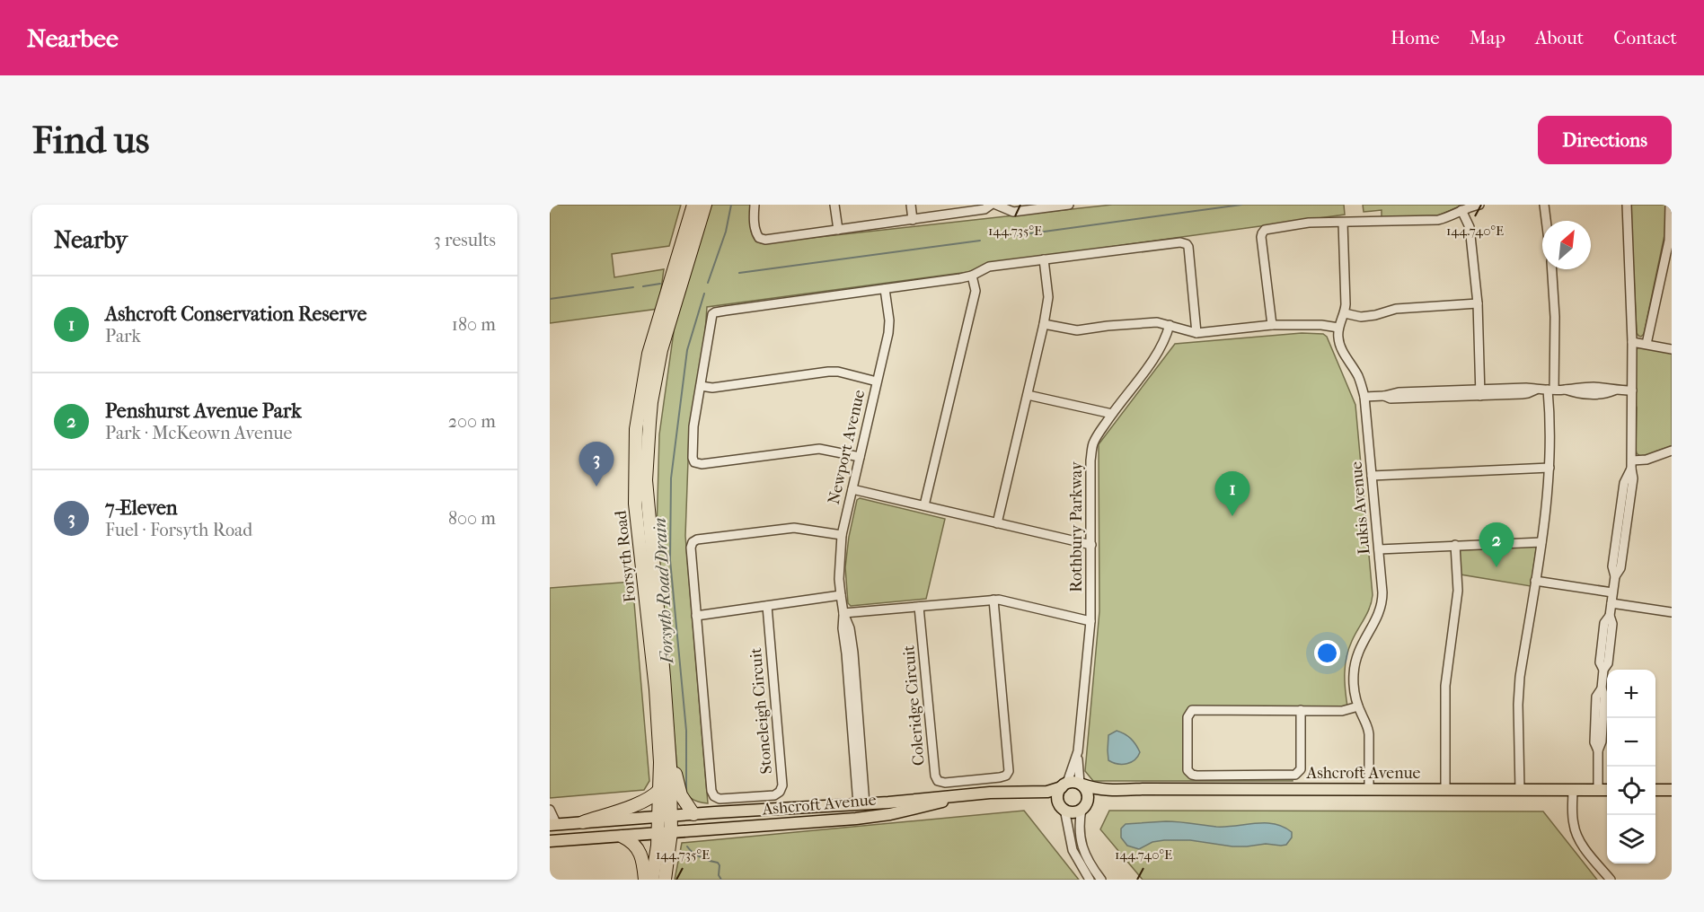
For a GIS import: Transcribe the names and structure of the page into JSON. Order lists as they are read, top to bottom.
{
  "streets": {
    "highway": ["Forsyth Road"],
    "main road": ["Ashcroft Avenue"],
    "street": [
      "Newport Avenue",
      "Lukis Avenue",
      "Rothbury Parkway",
      "Coleridge Circuit",
      "Stoneleigh Circuit"
    ]
  },
  "crossings": [
    ["Newport Avenue", "Stoneleigh Circuit"],
    ["Newport Avenue", "Ashcroft Avenue"],
    ["Lukis Avenue", "Ashcroft Avenue"],
    ["Rothbury Parkway", "Ashcroft Avenue"],
    ["Forsyth Road", "Ashcroft Avenue"]
  ],
  "water": ["Forsyth Road Drain"],
  "north": "top right",
  "page": {
    "header": "Nearbee",
    "nav": [
      "Home",
      "Map",
      "About",
      "Contact"
    ],
    "buttons": "Directions",
    "title": "Find us",
    "heading": ["Nearby", "3 results"],
    "list": [
      {
        "mark": "1",
        "name": "Ashcroft Conservation Reserve",
        "note": "Park",
        "value": "180 m"
      },
      {
        "mark": "2",
        "name": "Penshurst Avenue Park",
        "note": "Park · McKeown Avenue",
        "value": "200 m"
      },
      {
        "mark": "3",
        "name": "7-Eleven",
        "note": "Fuel · Forsyth Road",
        "value": "800 m"
      }
    ],
    "pins": ["3", "1", "2"],
    "map_buttons": ["+", "−"]
  },
  "coordinates": ["144.735°E", "144.740°E"]
}
